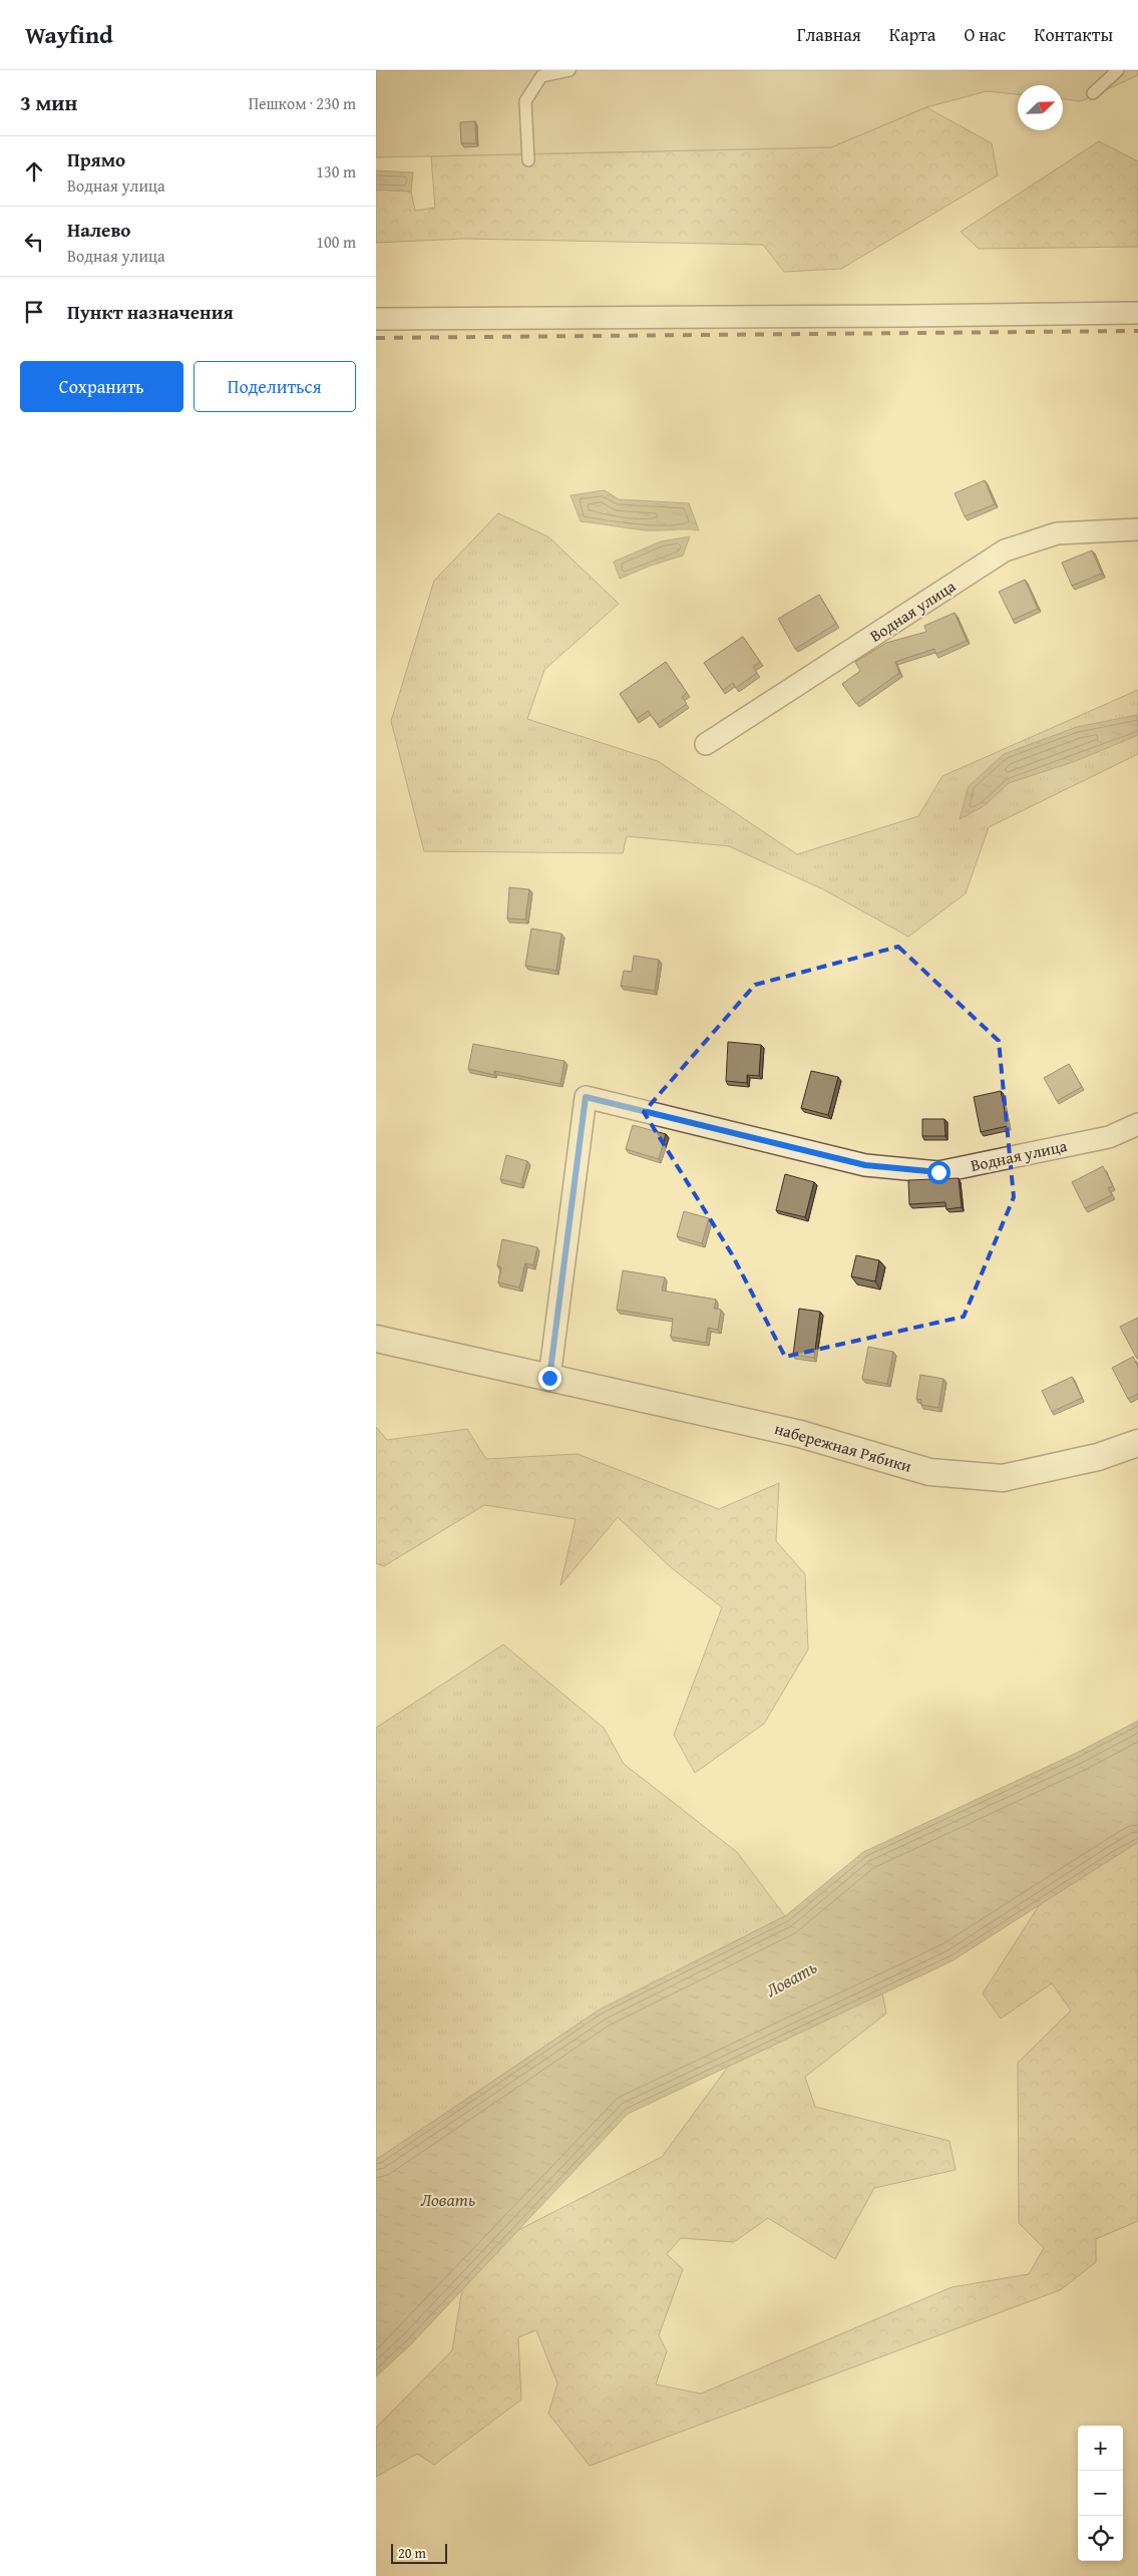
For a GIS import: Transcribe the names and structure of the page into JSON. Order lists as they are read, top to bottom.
{
  "streets": {
    "street": ["Водная улица", "набережная Рябики"]
  },
  "crossings": [
    ["Водная улица", "набережная Рябики"]
  ],
  "water": ["Ловать"],
  "scale_bar": "20 m",
  "north": "top right",
  "page": {
    "header": "Wayfind",
    "nav": [
      "Главная",
      "Карта",
      "О нас",
      "Контакты"
    ],
    "heading": ["3 мин", "Пешком · 230 m"],
    "list": [
      ["Прямо", "Водная улица", "130 m"],
      ["Налево", "Водная улица", "100 m"],
      "Пункт назначения"
    ],
    "buttons": ["Сохранить", "Поделиться"],
    "map_buttons": ["+", "−"],
    "scale": "20 m"
  }
}
